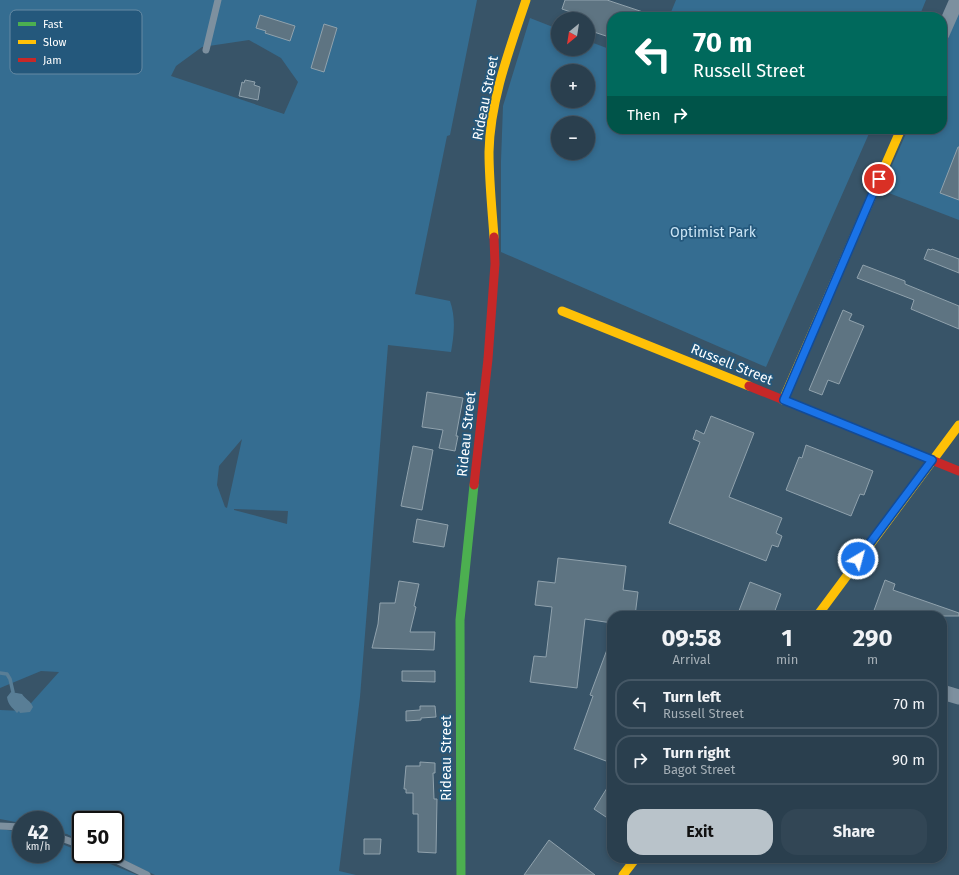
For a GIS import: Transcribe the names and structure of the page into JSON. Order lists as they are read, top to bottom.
{
  "streets": {
    "street": ["Rideau Street", "Russell Street"]
  },
  "parks": ["Optimist Park"],
  "legend": ["Fast", "Slow", "Jam"],
  "north": "bottom left",
  "page": {
    "map_buttons": ["+", "−"],
    "turn": ["70 m", "Russell Street"],
    "then": "Then",
    "eta": [
      "09:58",
      "Arrival",
      "1",
      "min",
      "290",
      "m"
    ],
    "list": [
      {
        "name": "Turn left",
        "note": "Russell Street",
        "value": "70 m"
      },
      {
        "name": "Turn right",
        "note": "Bagot Street",
        "value": "90 m"
      }
    ],
    "buttons": ["Exit", "Share"],
    "speed": "42 km/h",
    "limit": "50"
  }
}
